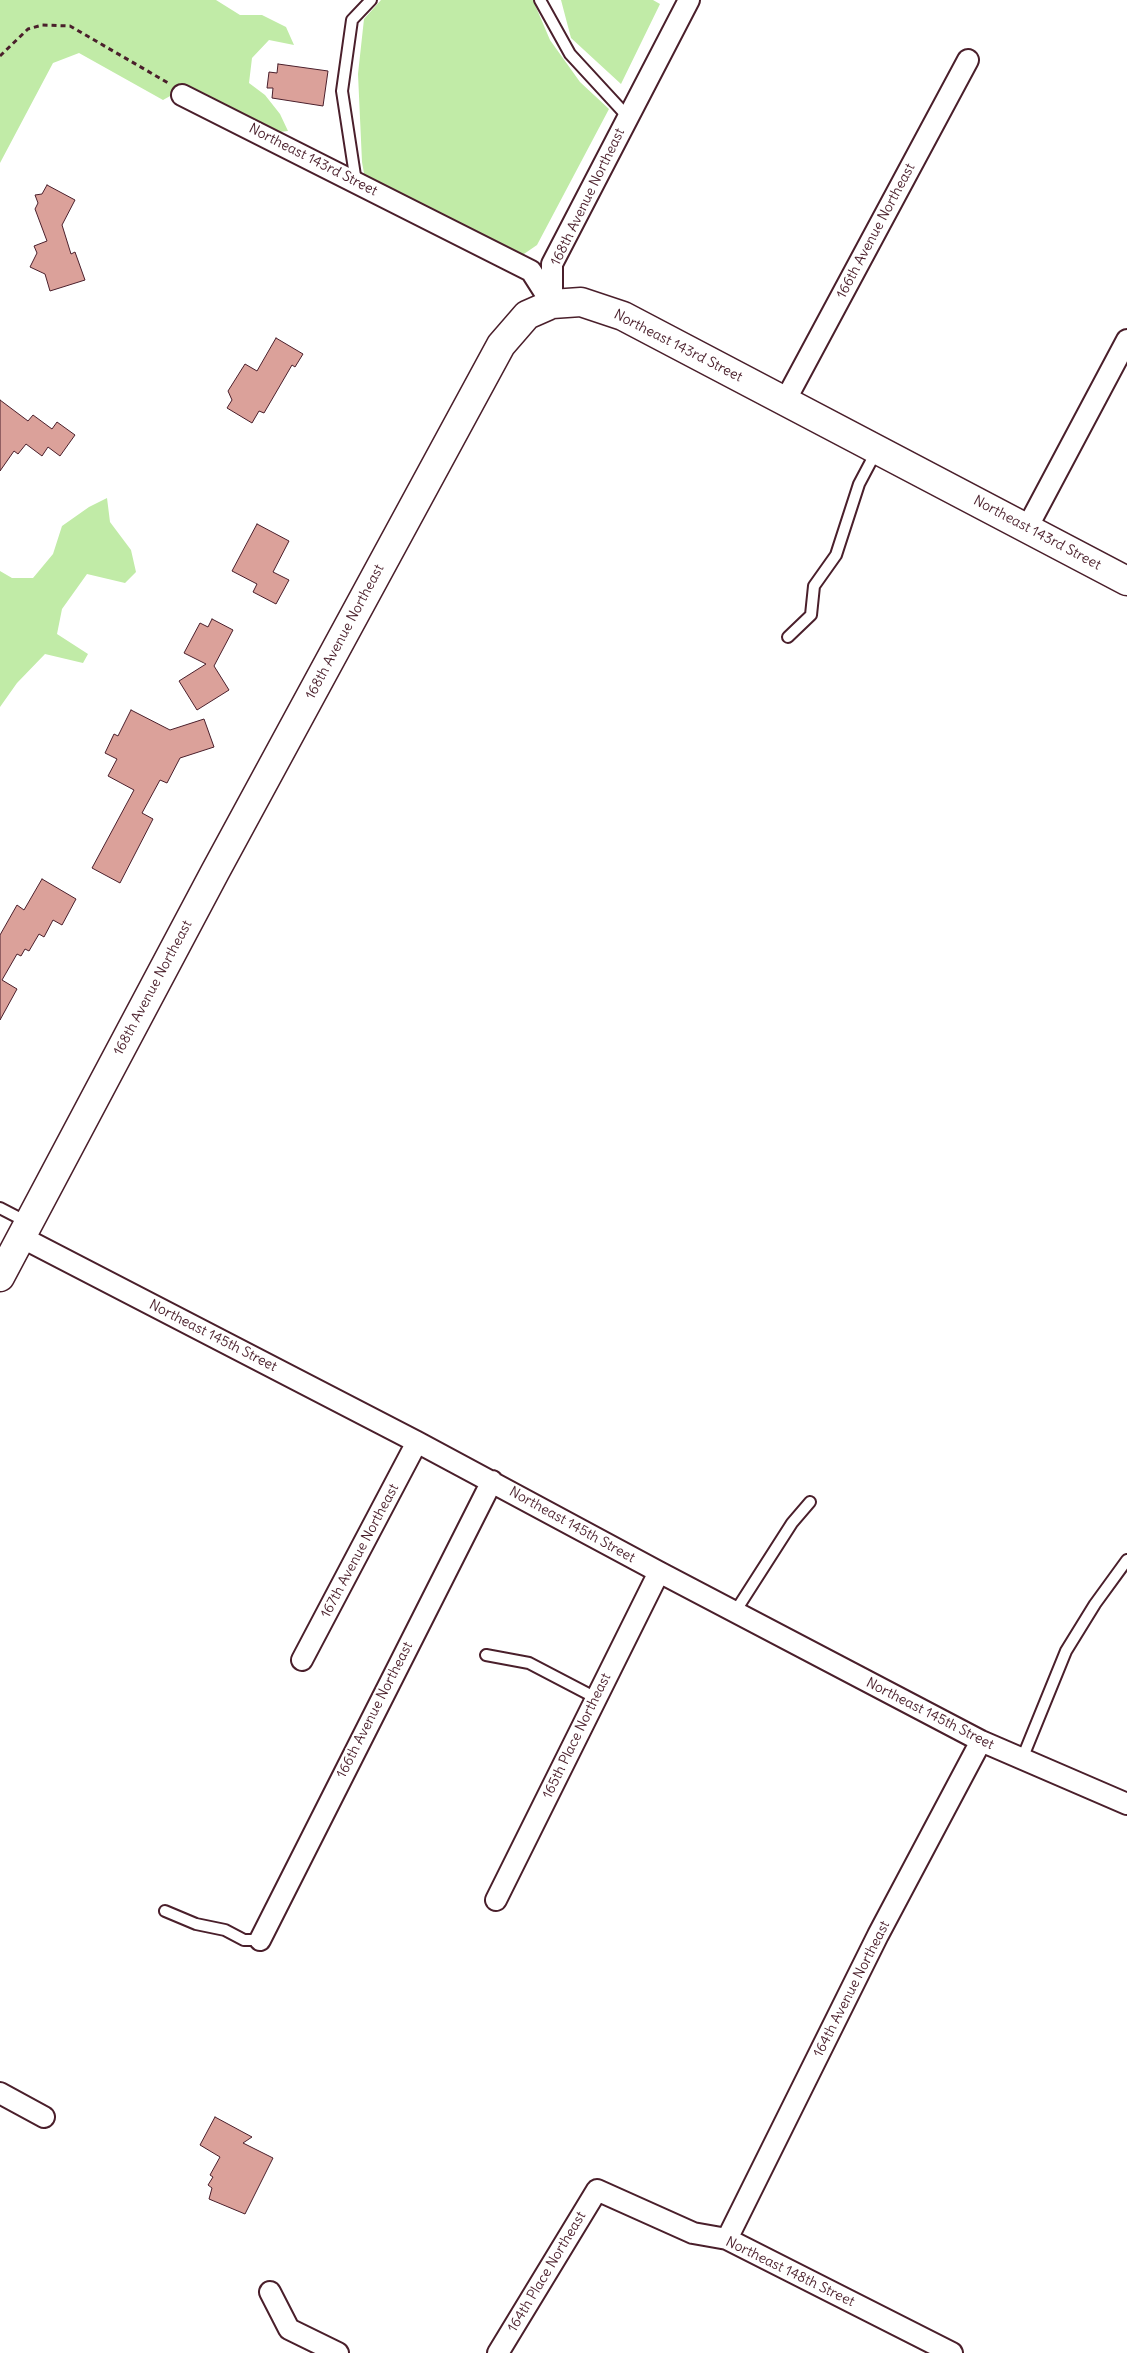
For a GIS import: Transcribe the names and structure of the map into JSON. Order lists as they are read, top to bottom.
{
  "streets": {
    "street": [
      "Northeast 143rd Street",
      "168th Avenue Northeast",
      "166th Avenue Northeast",
      "Northeast 145th Street",
      "167th Avenue Northeast",
      "165th Place Northeast",
      "164th Avenue Northeast",
      "164th Place Northeast",
      "Northeast 148th Street"
    ]
  },
  "crossings": [
    ["Northeast 143rd Street", "168th Avenue Northeast"],
    ["Northeast 143rd Street", "166th Avenue Northeast"],
    ["168th Avenue Northeast", "Northeast 145th Street"],
    ["166th Avenue Northeast", "Northeast 145th Street"],
    ["Northeast 145th Street", "167th Avenue Northeast"],
    ["Northeast 145th Street", "165th Place Northeast"],
    ["Northeast 145th Street", "164th Avenue Northeast"],
    ["164th Avenue Northeast", "Northeast 148th Street"],
    ["164th Place Northeast", "Northeast 148th Street"]
  ]
}
